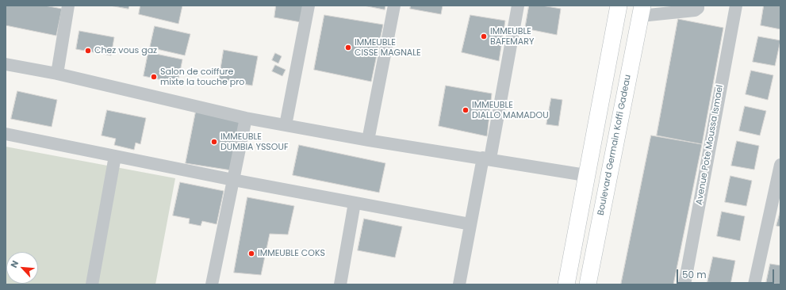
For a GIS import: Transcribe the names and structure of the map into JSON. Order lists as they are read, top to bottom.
{
  "streets": {
    "main road": ["Boulevard Germain Koffi Gadeau"],
    "street": ["Avenue Pote Moussa Ismael"]
  },
  "places": [
    "IMMEUBLE BAFEMARY",
    "IMMEUBLE CISSE MAGNALE",
    "Chez vous gaz",
    "Salon de coiffure mixte la touche pro",
    "IMMEUBLE DIALLO MAMADOU",
    "IMMEUBLE DUMBIA YSSOUF",
    "IMMEUBLE COKS"
  ],
  "scale_bar": "50 m",
  "north": "top left"
}
